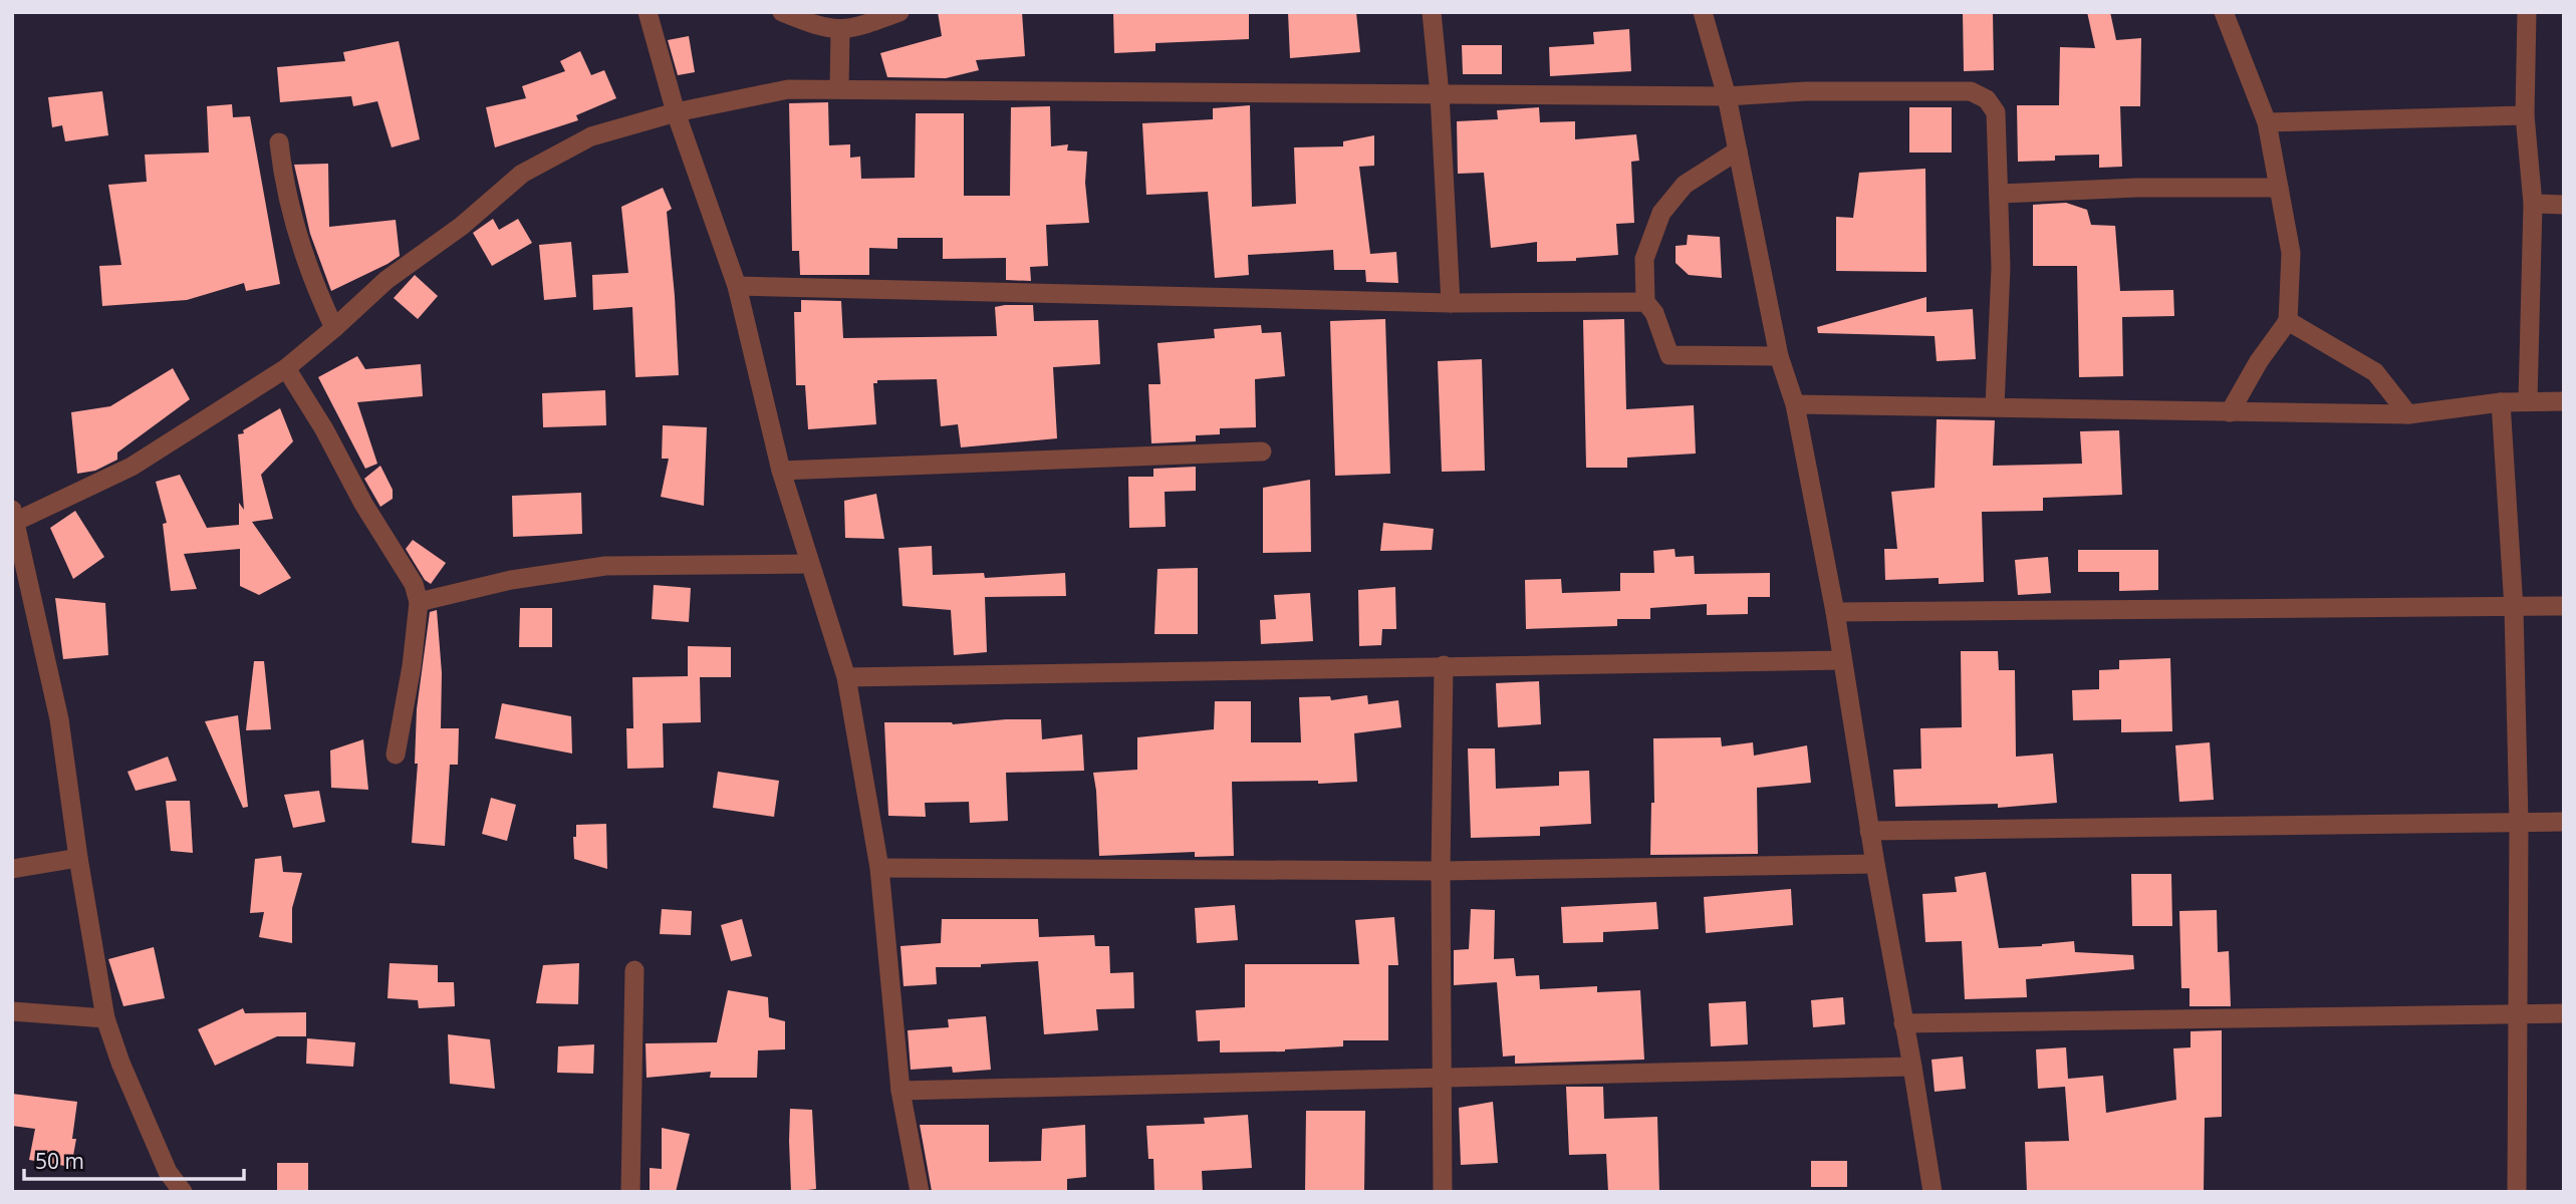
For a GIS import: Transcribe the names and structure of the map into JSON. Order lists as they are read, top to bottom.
{
  "scale_bar": "50 m"
}
